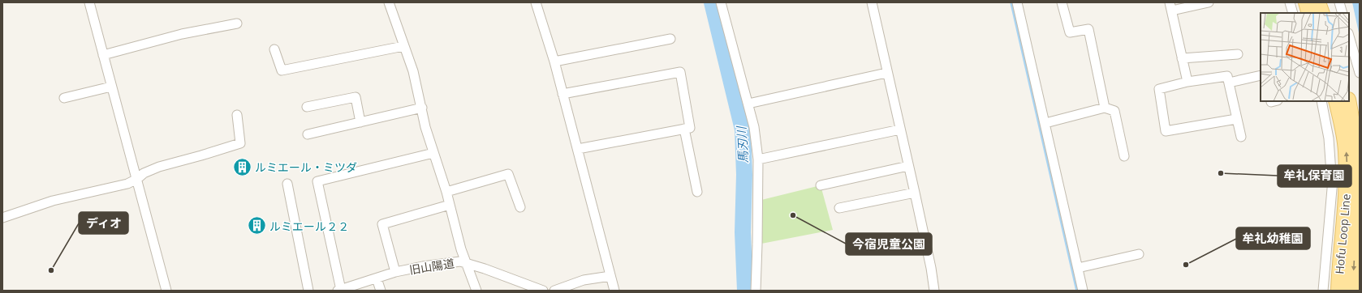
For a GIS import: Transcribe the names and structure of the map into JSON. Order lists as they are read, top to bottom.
{
  "streets": {
    "main road": ["Hofu Loop Line"],
    "street": ["旧山陽道"]
  },
  "water": ["馬刃川"],
  "places": {
    "building": ["ルミエール・ミツダ", "ルミエール２２"],
    "other": [
      "牟礼保育園",
      "今宿児童公園",
      "牟礼幼稚園",
      "ディオ"
    ]
  }
}
